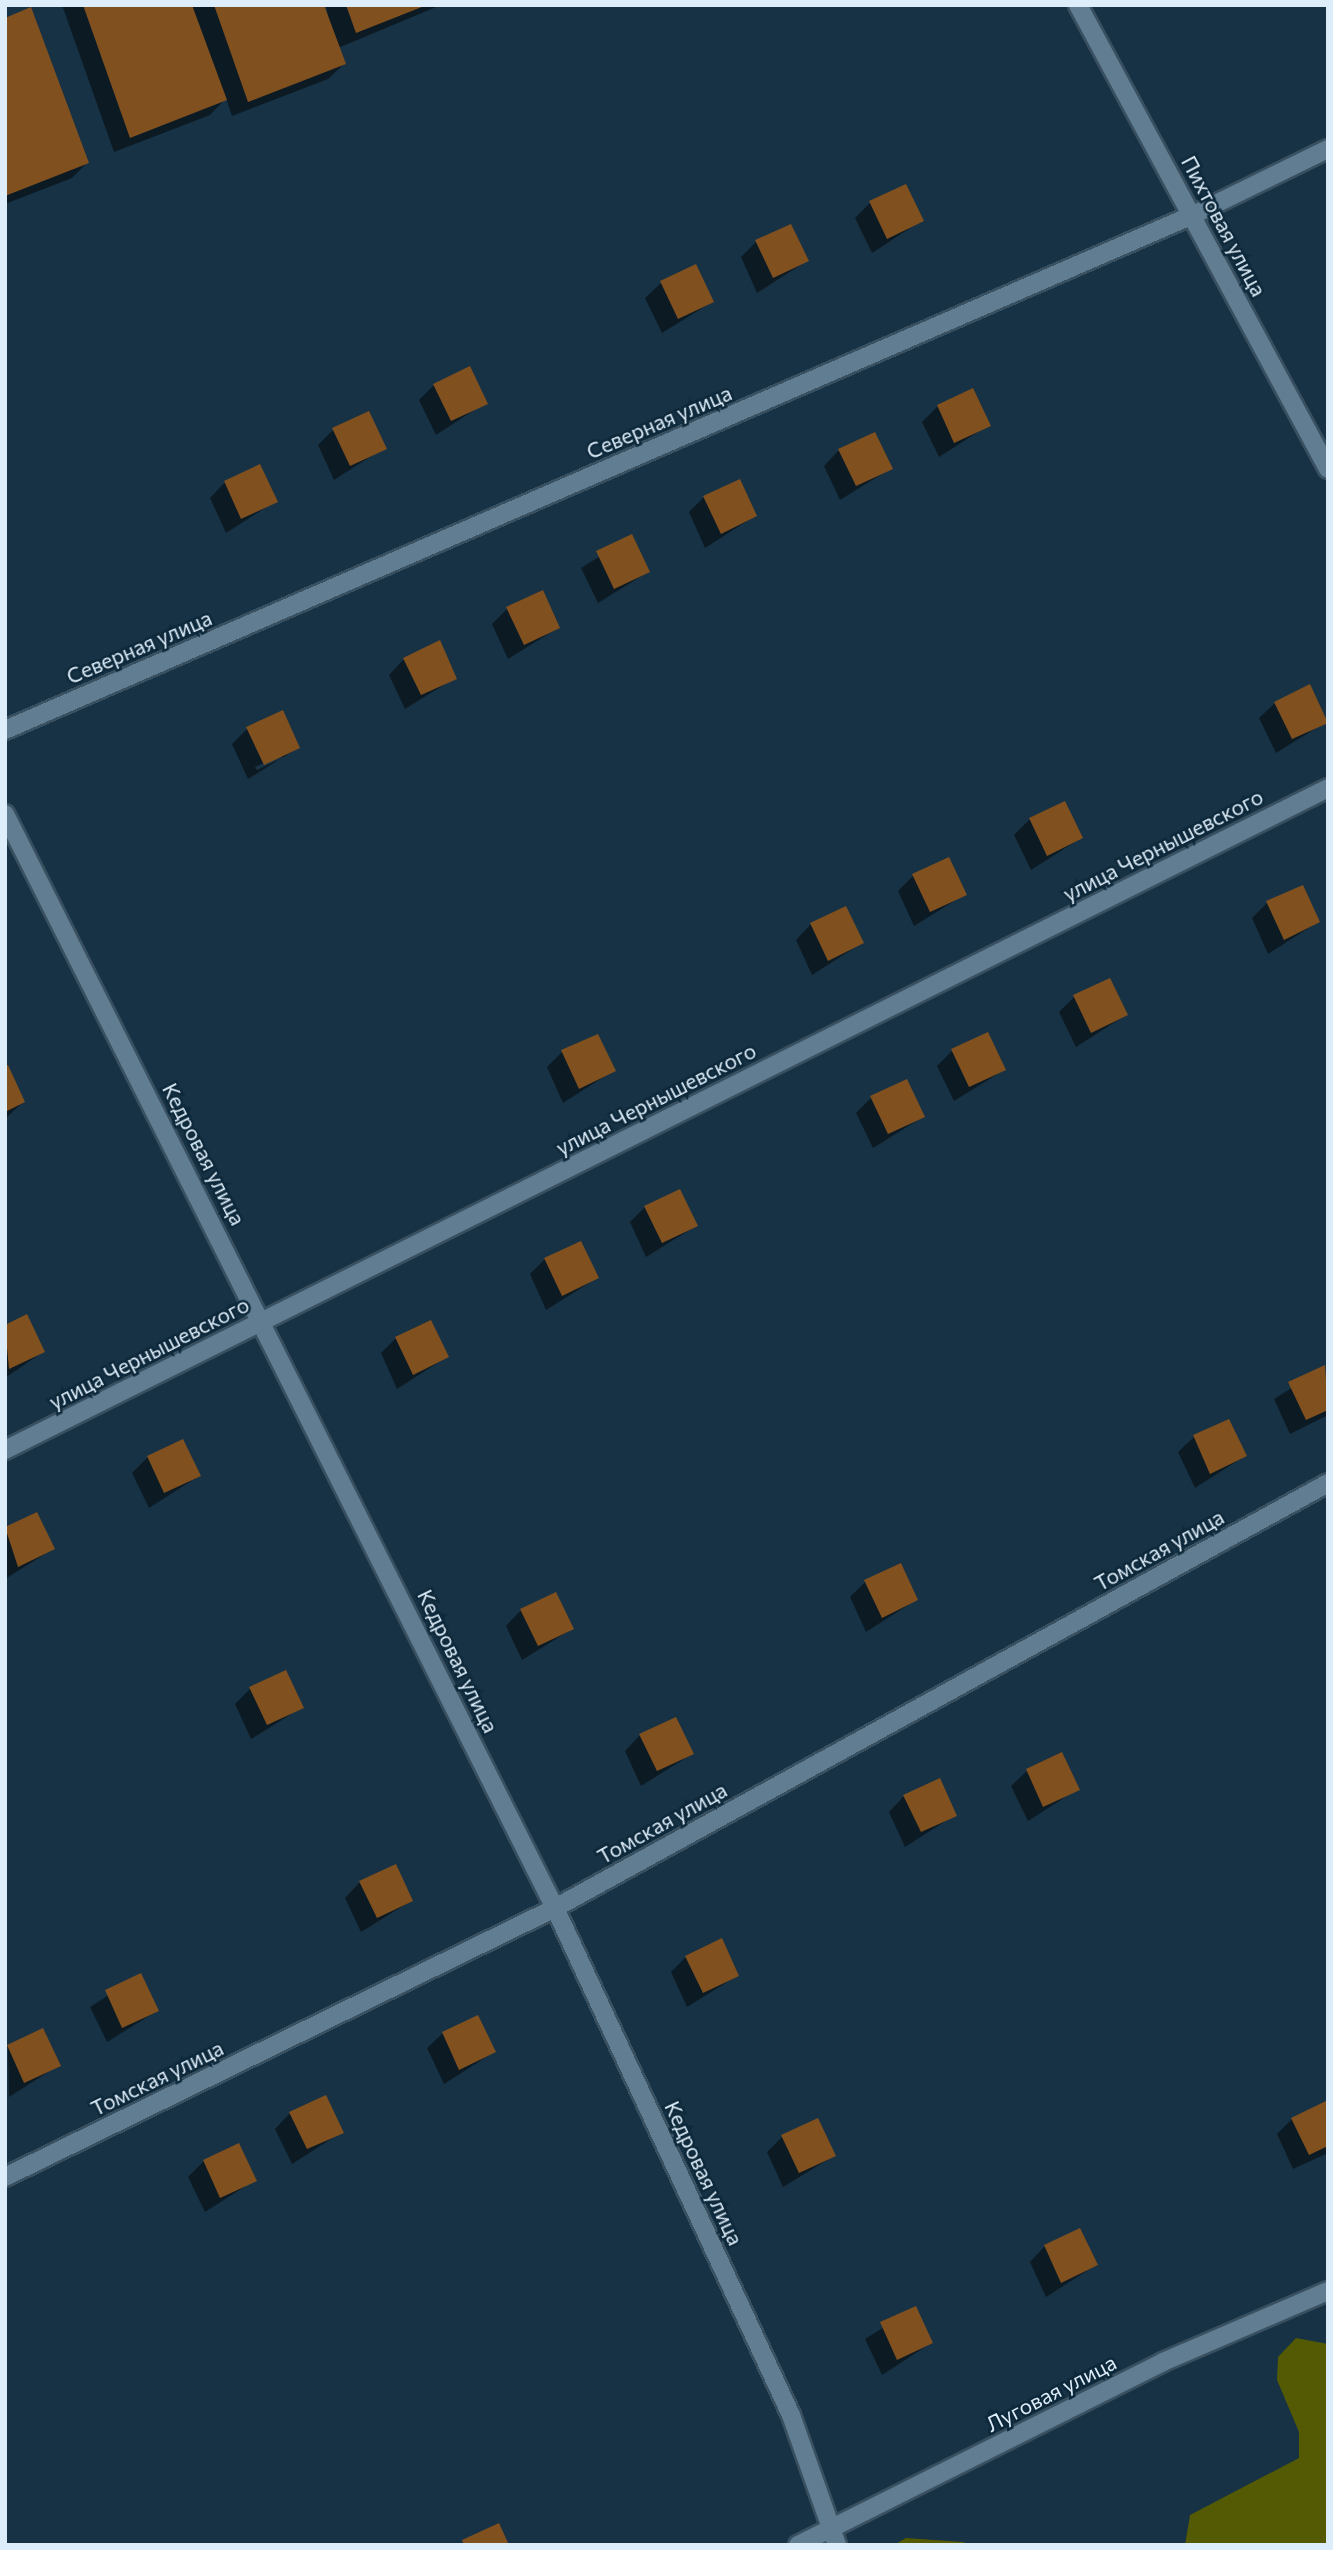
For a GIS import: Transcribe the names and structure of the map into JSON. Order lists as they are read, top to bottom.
{
  "streets": {
    "street": [
      "Пихтовая улица",
      "Северная улица",
      "улица Чернышевского",
      "Кедровая улица",
      "Томская улица",
      "Луговая улица"
    ]
  },
  "crossings": [
    ["Пихтовая улица", "Северная улица"],
    ["улица Чернышевского", "Кедровая улица"],
    ["Кедровая улица", "Томская улица"],
    ["Кедровая улица", "Луговая улица"]
  ]
}
